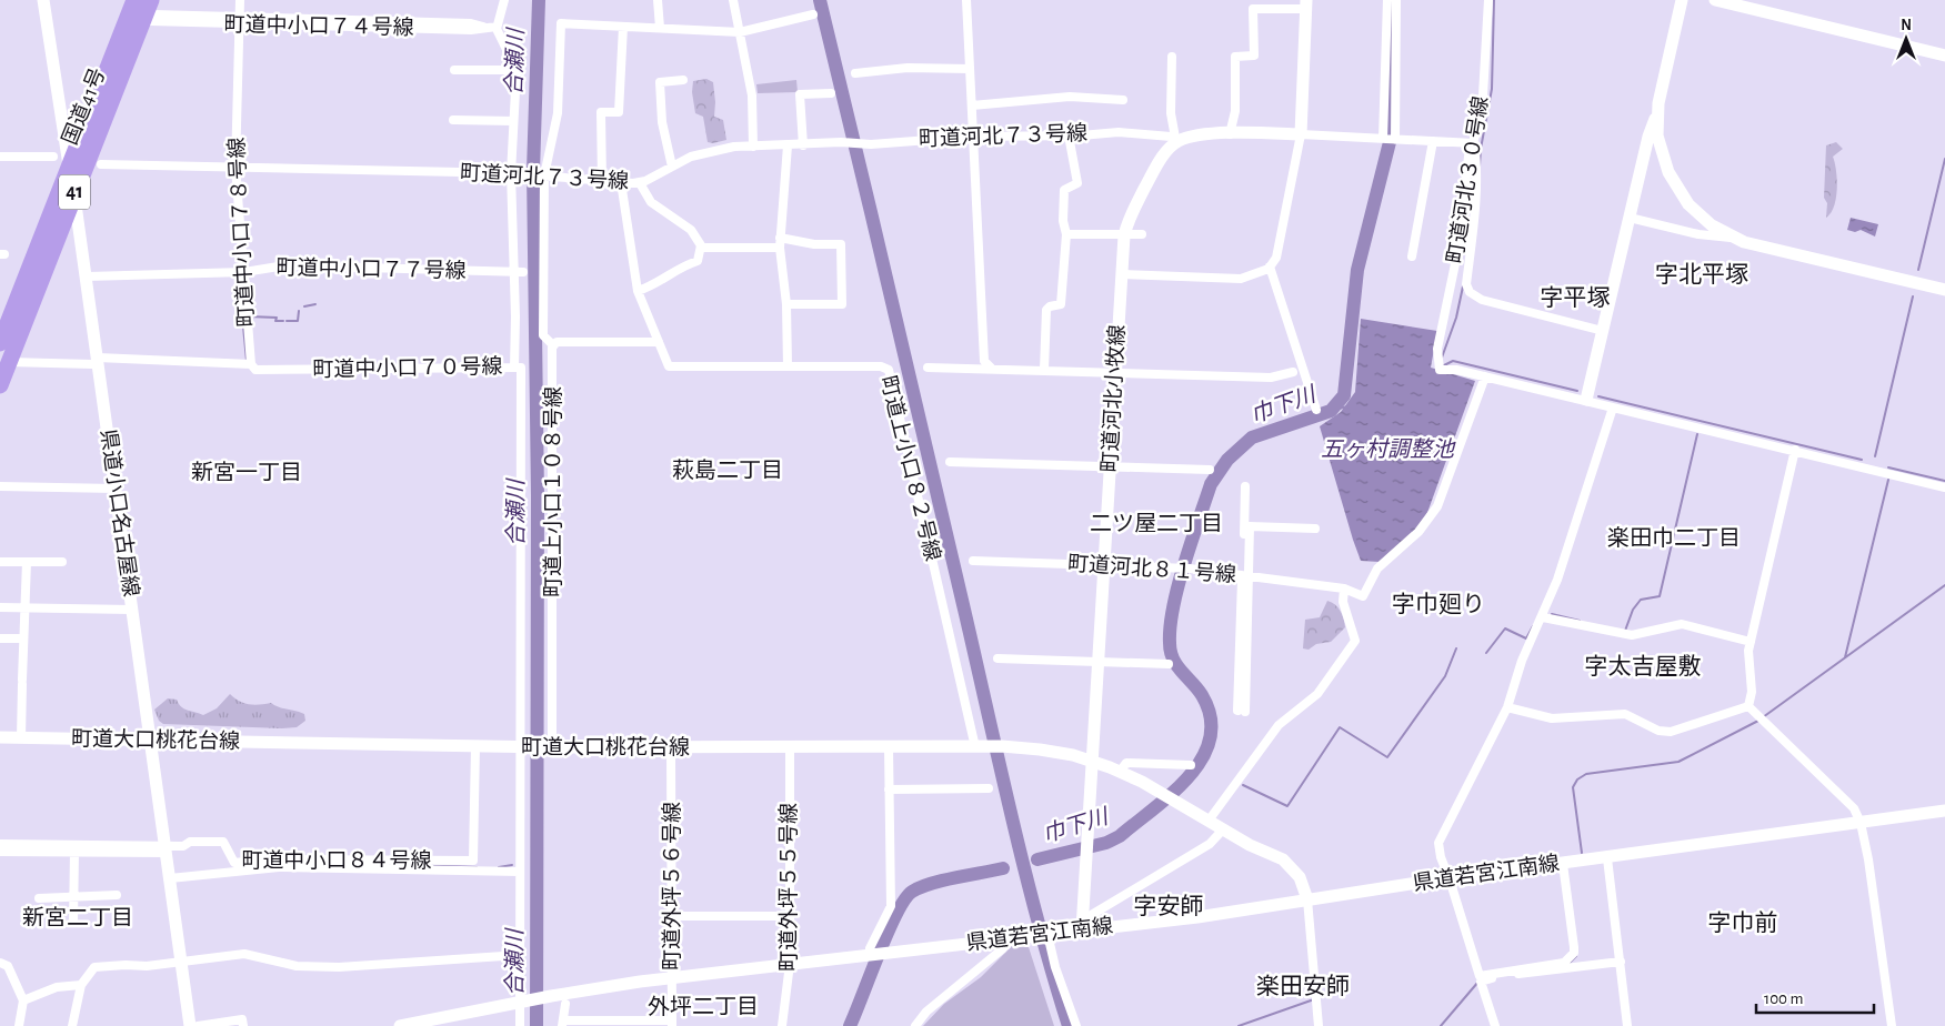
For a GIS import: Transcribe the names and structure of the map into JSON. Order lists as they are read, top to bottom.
{
  "streets": {
    "highway": ["国道41号", "41"],
    "street": [
      "町道中小口７４号線",
      "町道河北７３号線",
      "町道河北３０号線",
      "町道中小口７８号線",
      "町道中小口７７号線",
      "町道中小口７０号線",
      "町道河北小牧線",
      "町道上小口８２号線",
      "町道上小口１０８号線",
      "県道小口名古屋線",
      "町道河北８１号線",
      "町道大口桃花台線",
      "町道中小口８４号線",
      "県道若宮江南線",
      "町道外坪５６号線",
      "町道外坪５５号線"
    ]
  },
  "crossings": [
    ["町道中小口７４号線", "国道41号"],
    ["町道中小口７４号線", "町道中小口７８号線"],
    ["町道中小口７４号線", "町道中小口７０号線"],
    ["国道41号", "町道中小口７０号線"],
    ["国道41号", "県道小口名古屋線"],
    ["町道河北７３号線", "町道中小口７８号線"],
    ["町道河北７３号線", "町道中小口７０号線"],
    ["町道河北７３号線", "町道河北小牧線"],
    ["町道河北３０号線", "町道河北８１号線"],
    ["町道中小口７８号線", "町道中小口７７号線"],
    ["町道中小口７８号線", "町道中小口７０号線"],
    ["町道中小口７７号線", "町道中小口７０号線"],
    ["町道中小口７７号線", "県道小口名古屋線"],
    ["町道中小口７０号線", "県道小口名古屋線"],
    ["町道河北小牧線", "町道河北８１号線"],
    ["町道河北小牧線", "町道大口桃花台線"],
    ["町道河北小牧線", "県道若宮江南線"],
    ["町道上小口８２号線", "町道大口桃花台線"],
    ["町道上小口１０８号線", "町道大口桃花台線"],
    ["県道小口名古屋線", "町道大口桃花台線"],
    ["県道小口名古屋線", "町道中小口８４号線"],
    ["町道大口桃花台線", "町道中小口８４号線"],
    ["町道大口桃花台線", "県道若宮江南線"],
    ["町道大口桃花台線", "町道外坪５６号線"],
    ["町道大口桃花台線", "町道外坪５５号線"],
    ["県道若宮江南線", "町道外坪５６号線"],
    ["県道若宮江南線", "町道外坪５５号線"]
  ],
  "districts": [
    "字北平塚",
    "字平塚",
    "萩島二丁目",
    "新宮一丁目",
    "二ツ屋二丁目",
    "楽田巾二丁目",
    "字巾廻り",
    "字太吉屋敷",
    "字安師",
    "新宮二丁目",
    "字巾前",
    "楽田安師",
    "外坪二丁目"
  ],
  "water": ["合瀬川", "巾下川", "五ヶ村調整池"],
  "scale_bar": "100 m",
  "north": "top"
}
